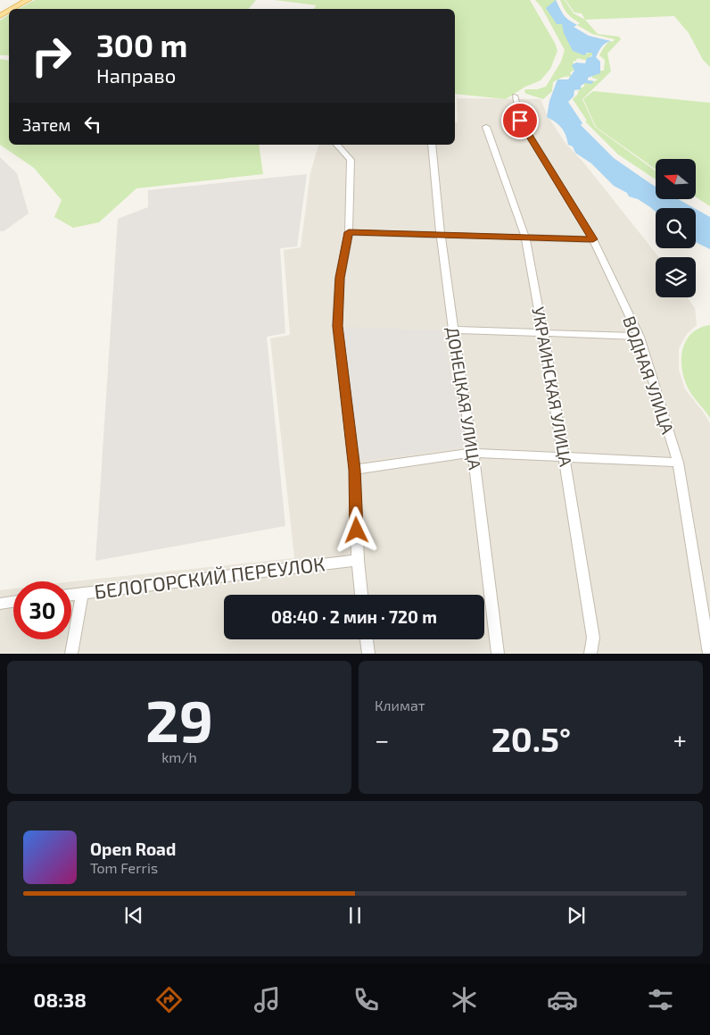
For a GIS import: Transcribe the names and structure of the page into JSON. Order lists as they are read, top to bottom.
{
  "streets": {
    "street": [
      "ВОДНАЯ УЛИЦА",
      "УКРАИНСКАЯ УЛИЦА",
      "ДОНЕЦКАЯ УЛИЦА",
      "БЕЛОГОРСКИЙ ПЕРЕУЛОК"
    ]
  },
  "north": "left",
  "page": {
    "turn": ["300 m", "Направо"],
    "then": "Затем",
    "limit": "30",
    "trip": "08:40 · 2 мин · 720 m",
    "tile": [
      ["29", "km/h"],
      "Климат"
    ],
    "heat": ["−", "20.5°", "+"],
    "song": ["Open Road", "Tom Ferris"],
    "tabs": "08:38"
  }
}
